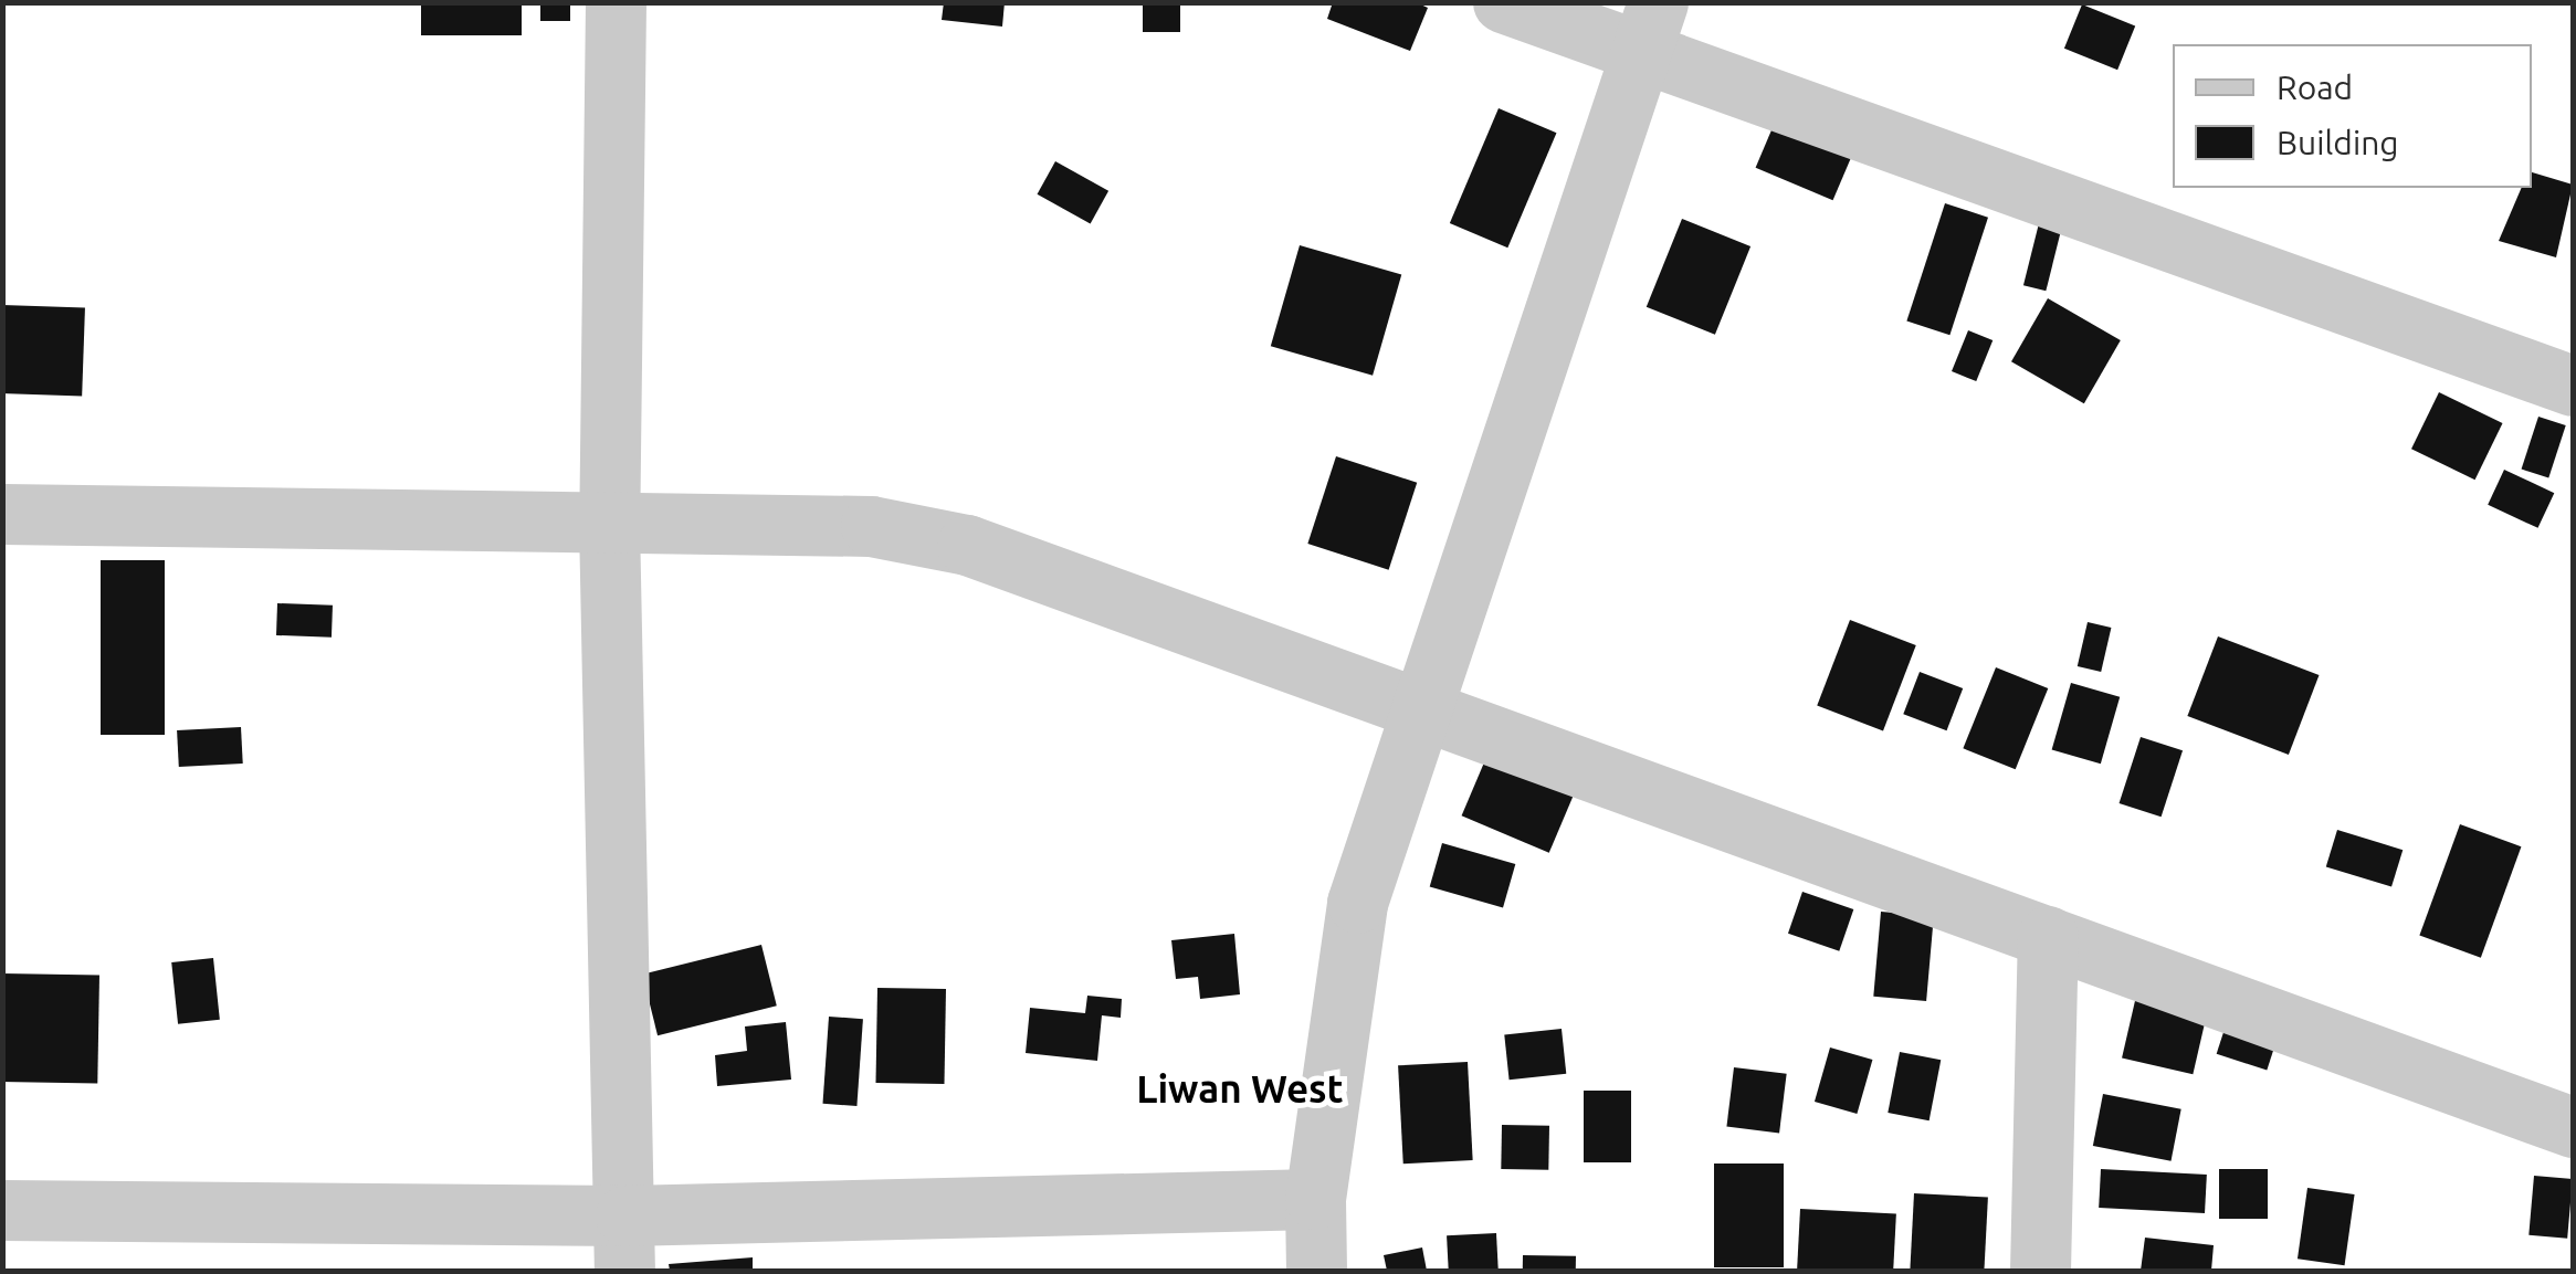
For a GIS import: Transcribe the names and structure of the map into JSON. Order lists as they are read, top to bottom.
{
  "districts": ["Liwan West"],
  "legend": ["Road", "Building"]
}
